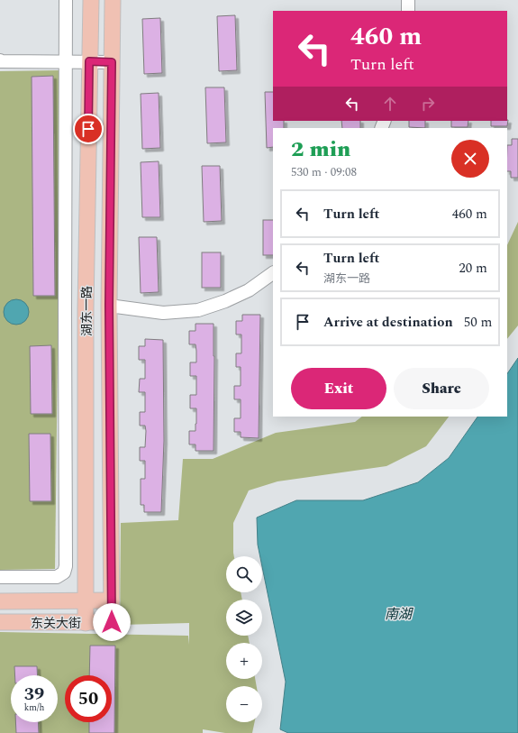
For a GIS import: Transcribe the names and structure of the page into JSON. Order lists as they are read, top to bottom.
{
  "streets": {
    "main road": ["湖东一路", "东关大街"]
  },
  "crossings": [
    ["湖东一路", "东关大街"]
  ],
  "water": ["南湖"],
  "page": {
    "turn": ["460 m", "Turn left"],
    "heading": ["2 min", "530 m · 09:08"],
    "list": [
      {
        "name": "Turn left",
        "value": "460 m"
      },
      {
        "name": "Turn left",
        "note": "湖东一路",
        "value": "20 m"
      },
      {
        "name": "Arrive at destination",
        "value": "50 m"
      }
    ],
    "buttons": ["Exit", "Share"],
    "map_buttons": ["+", "−"],
    "speed": "39 km/h",
    "limit": "50"
  }
}
